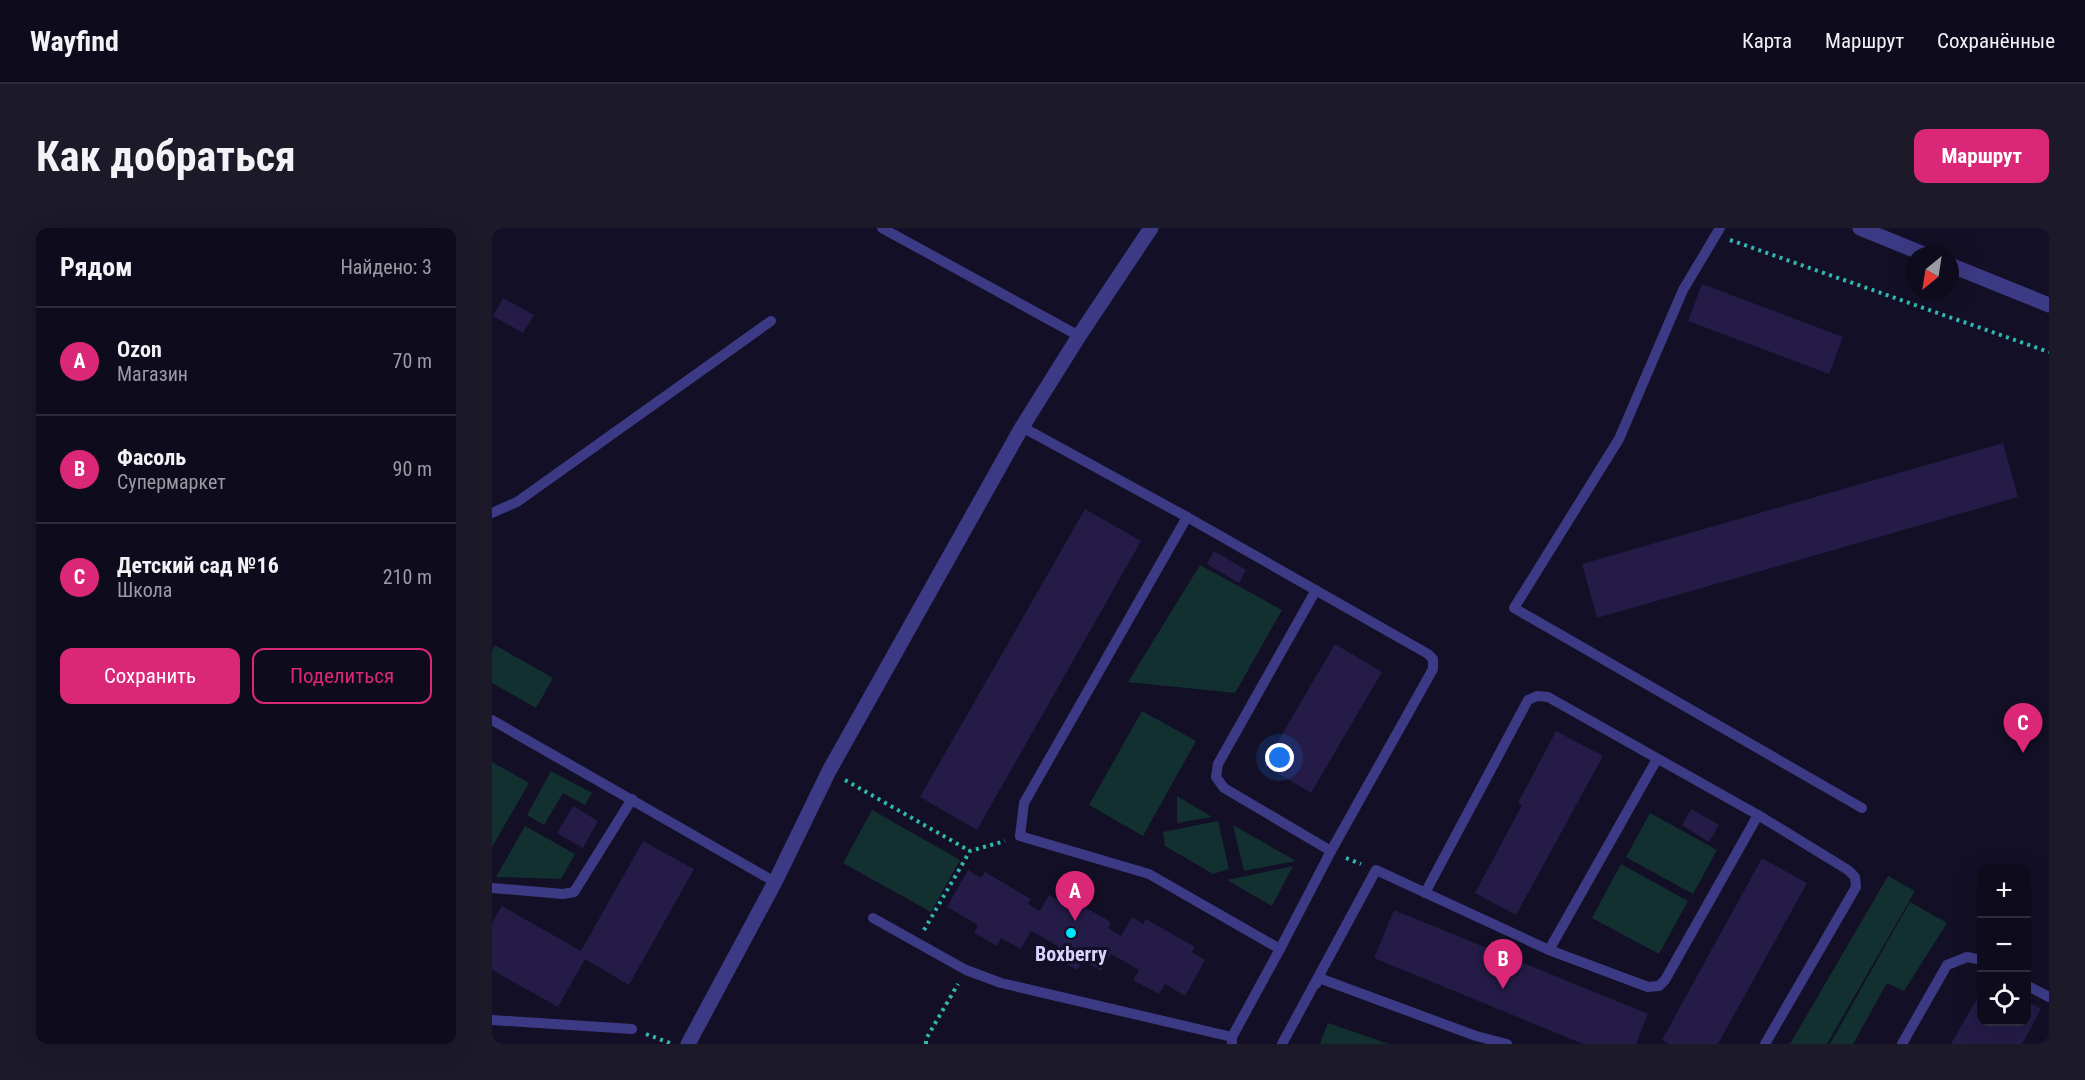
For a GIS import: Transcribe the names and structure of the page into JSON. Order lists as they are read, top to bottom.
{
  "places": ["Boxberry"],
  "north": "bottom left",
  "page": {
    "header": "Wayfind",
    "nav": ["Карта", "Маршрут", "Сохранённые"],
    "buttons": [
      "Маршрут",
      ["Сохранить", "Поделиться"]
    ],
    "title": "Как добраться",
    "heading": ["Рядом", "Найдено: 3"],
    "list": [
      {
        "mark": "A",
        "name": "Ozon",
        "note": "Магазин",
        "value": "70 m"
      },
      {
        "mark": "B",
        "name": "Фасоль",
        "note": "Супермаркет",
        "value": "90 m"
      },
      {
        "mark": "C",
        "name": "Детский сад №16",
        "note": "Школа",
        "value": "210 m"
      }
    ],
    "pins": ["C", "A", "B"],
    "map_buttons": ["+", "−"]
  }
}
